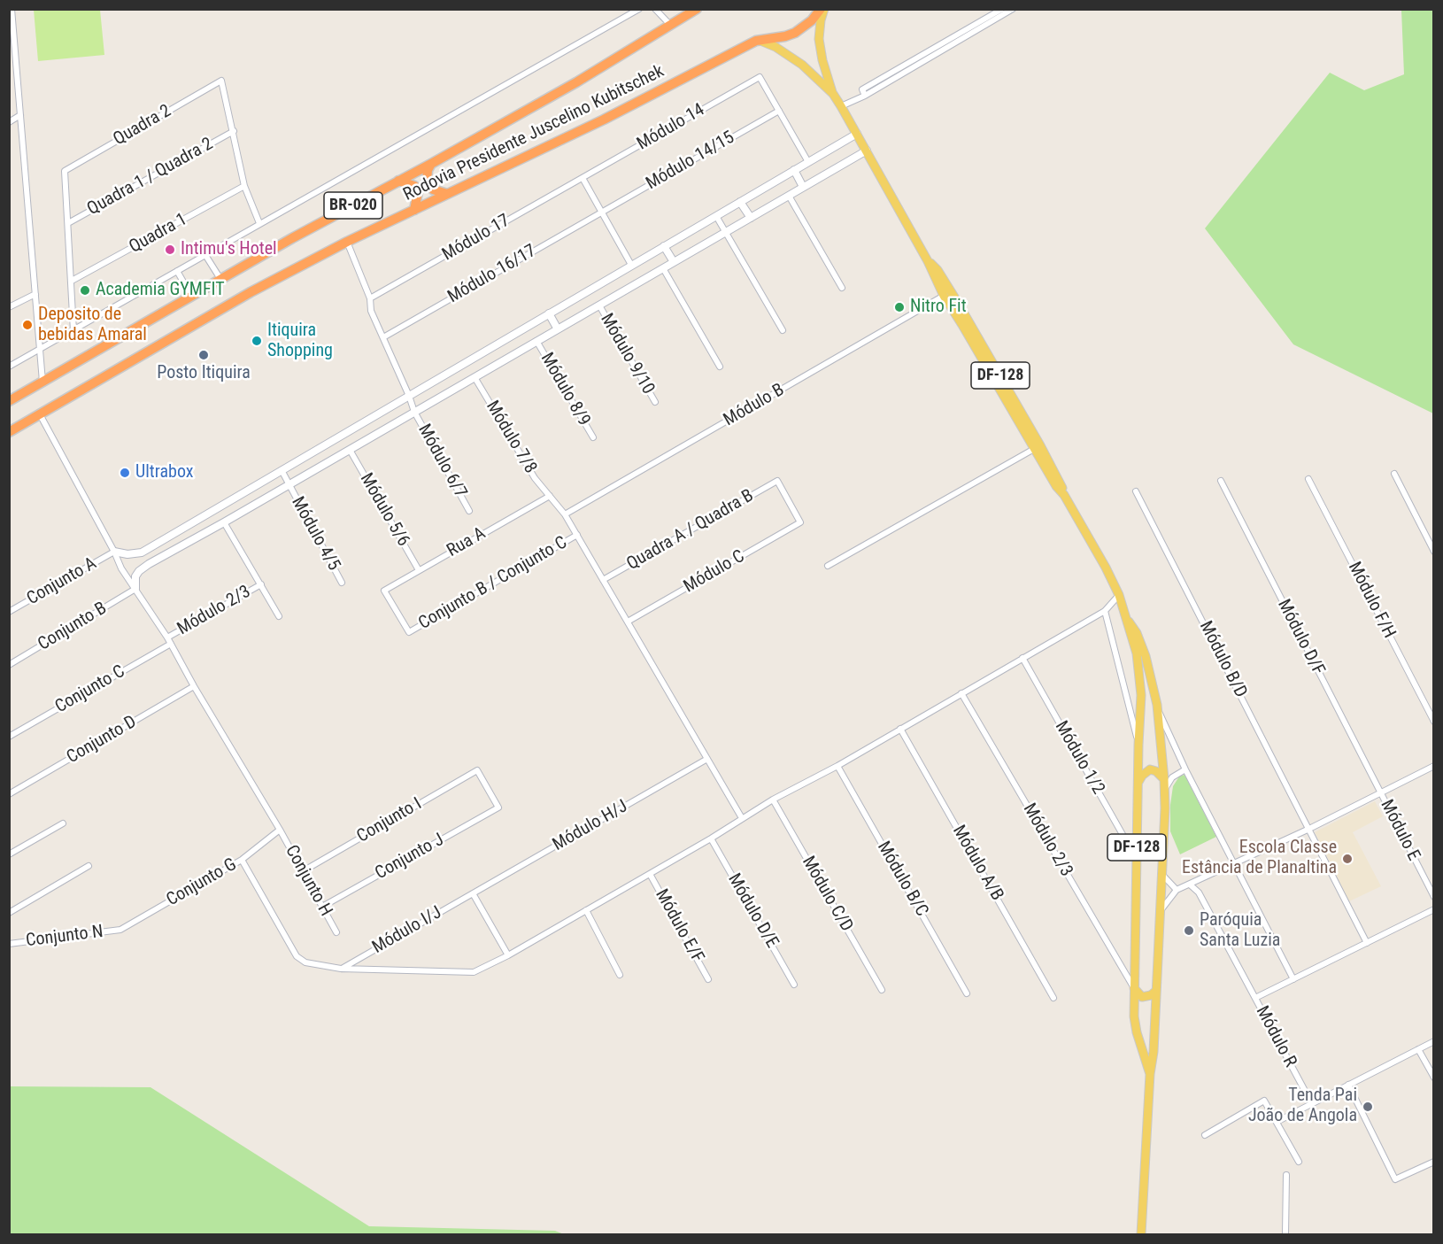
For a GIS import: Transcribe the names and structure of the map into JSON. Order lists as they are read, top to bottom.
{
  "streets": {
    "highway": ["Rodovia Presidente Juscelino Kubitschek", "BR-020"],
    "main road": ["DF-128"],
    "street": [
      "Quadra 2",
      "Módulo 14",
      "Módulo 14/15",
      "Quadra 1 / Quadra 2",
      "Quadra 1",
      "Módulo 17",
      "Módulo 16/17",
      "Módulo 9/10",
      "Módulo 8/9",
      "Módulo B",
      "Módulo 7/8",
      "Módulo 6/7",
      "Módulo 5/6",
      "Quadra A / Quadra B",
      "Módulo 4/5",
      "Rua A",
      "Módulo C",
      "Conjunto A",
      "Conjunto B / Conjunto C",
      "Módulo F/H",
      "Módulo 2/3",
      "Conjunto B",
      "Módulo D/F",
      "Módulo B/D",
      "Conjunto C",
      "Conjunto D",
      "Módulo 1/2",
      "Conjunto I",
      "Módulo H/J",
      "Módulo E",
      "Conjunto J",
      "Módulo A/B",
      "Módulo B/C",
      "Conjunto H",
      "Conjunto G",
      "Módulo C/D",
      "Módulo D/E",
      "Módulo E/F",
      "Módulo I/J",
      "Conjunto N",
      "Módulo R"
    ]
  },
  "crossings": [
    ["Quadra 2", "Quadra 1 / Quadra 2"],
    ["Módulo 14", "Módulo 14/15"],
    ["Módulo 14", "Módulo 17"],
    ["Rodovia Presidente Juscelino Kubitschek", "DF-128"],
    ["Rodovia Presidente Juscelino Kubitschek", "Módulo 6/7"],
    ["Rodovia Presidente Juscelino Kubitschek", "Conjunto H"],
    ["Módulo 14/15", "Módulo 16/17"],
    ["Módulo 17", "Módulo 6/7"],
    ["Módulo 16/17", "Módulo 6/7"],
    ["DF-128", "Módulo B"],
    ["DF-128", "Módulo 2/3"],
    ["DF-128", "Módulo 1/2"],
    ["Módulo B", "Módulo 7/8"],
    ["Módulo 7/8", "Quadra A / Quadra B"],
    ["Módulo 7/8", "Rua A"],
    ["Módulo 7/8", "Módulo C"],
    ["Módulo 7/8", "Conjunto B / Conjunto C"],
    ["Módulo 7/8", "Módulo H/J"],
    ["Módulo 5/6", "Rua A"],
    ["Quadra A / Quadra B", "Módulo C"],
    ["Rua A", "Conjunto B / Conjunto C"],
    ["Conjunto A", "Conjunto H"],
    ["Módulo 2/3", "Conjunto C"],
    ["Módulo 2/3", "Conjunto H"],
    ["Conjunto B", "Conjunto H"],
    ["Módulo D/F", "Módulo E"],
    ["Conjunto C", "Conjunto H"],
    ["Conjunto D", "Conjunto H"],
    ["Conjunto I", "Conjunto J"],
    ["Conjunto I", "Conjunto H"],
    ["Módulo H/J", "Módulo I/J"],
    ["Conjunto J", "Conjunto H"],
    ["Conjunto H", "Conjunto G"],
    ["Conjunto G", "Conjunto N"]
  ],
  "places": [
    "Intimu's Hotel",
    "Academia GYMFIT",
    "Nitro Fit",
    "Deposito de bebidas Amaral",
    "Itiquira Shopping",
    "Posto Itiquira",
    "Ultrabox",
    "Escola Classe Estância de Planaltina",
    "Paróquia Santa Luzia",
    "Tenda Pai João de Angola"
  ]
}
